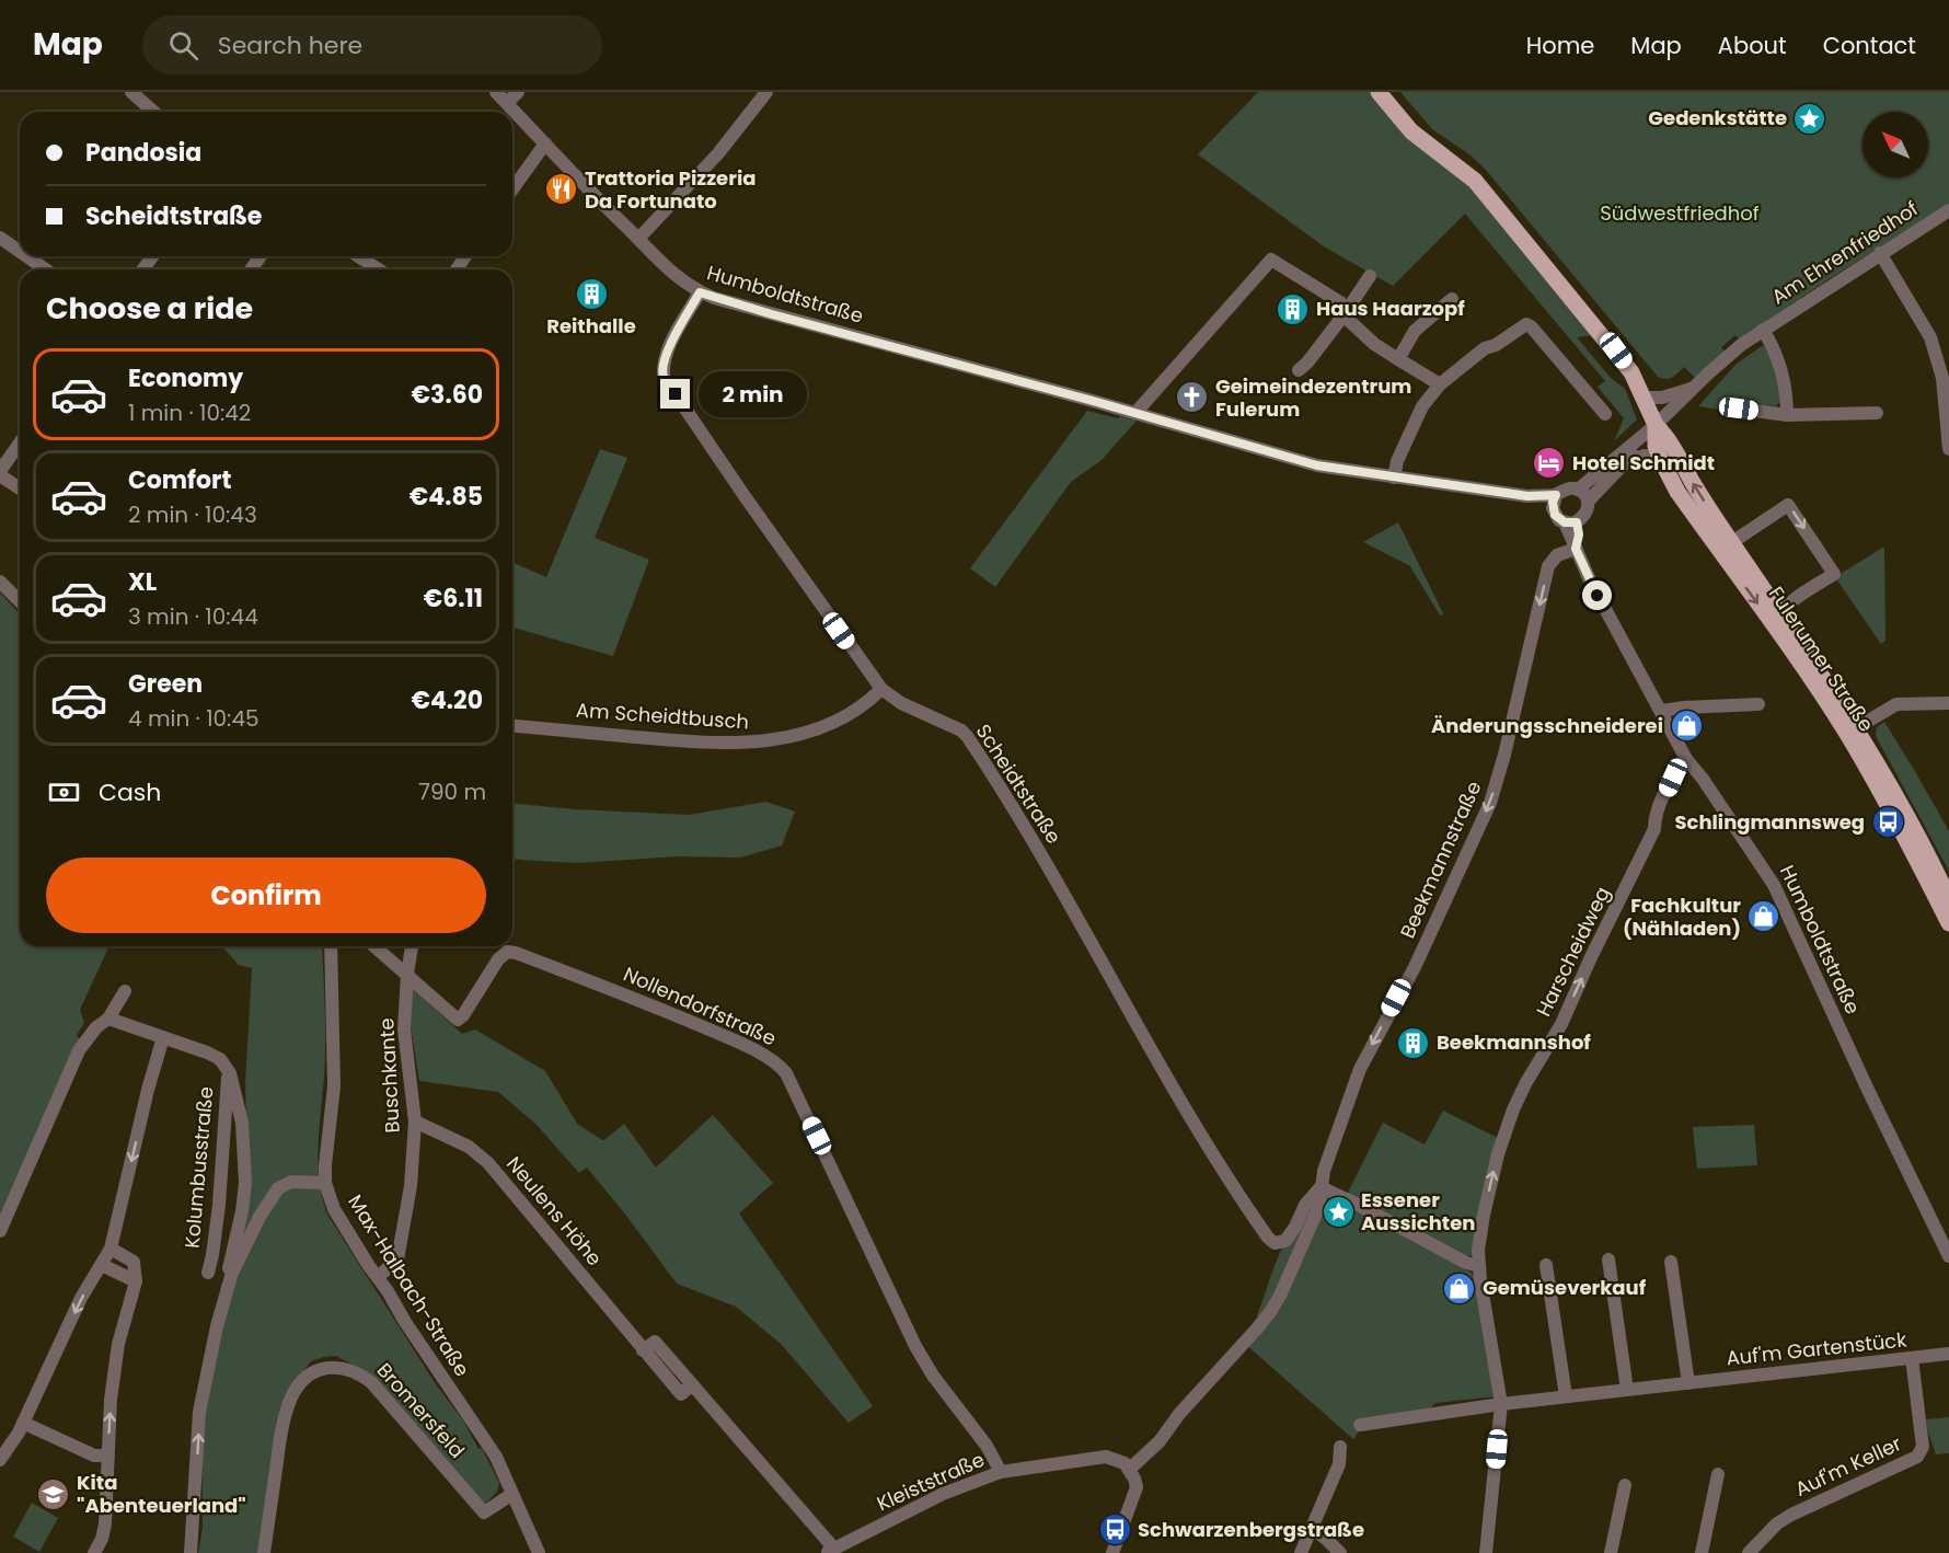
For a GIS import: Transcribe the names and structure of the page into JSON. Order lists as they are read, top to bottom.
{
  "streets": {
    "main road": ["Fulerumer Straße"],
    "street": [
      "Am Ehrenfriedhof",
      "Humboldtstraße",
      "Am Scheidtbusch",
      "Scheidtstraße",
      "Beekmannstraße",
      "Harscheidweg",
      "Nollendorfstraße",
      "Buschkante",
      "Kolumbusstraße",
      "Neulens Höhe",
      "Max-Halbach-Straße",
      "Auf'm Gartenstück",
      "Bromersfeld",
      "Auf'm Keller",
      "Kleiststraße"
    ]
  },
  "crossings": [
    ["Am Ehrenfriedhof", "Fulerumer Straße"],
    ["Humboldtstraße", "Scheidtstraße"],
    ["Humboldtstraße", "Beekmannstraße"],
    ["Humboldtstraße", "Harscheidweg"],
    ["Am Scheidtbusch", "Scheidtstraße"],
    ["Scheidtstraße", "Beekmannstraße"],
    ["Beekmannstraße", "Kleiststraße"],
    ["Harscheidweg", "Auf'm Gartenstück"],
    ["Nollendorfstraße", "Buschkante"],
    ["Nollendorfstraße", "Kleiststraße"],
    ["Buschkante", "Neulens Höhe"],
    ["Buschkante", "Max-Halbach-Straße"],
    ["Kolumbusstraße", "Max-Halbach-Straße"],
    ["Neulens Höhe", "Kleiststraße"],
    ["Max-Halbach-Straße", "Bromersfeld"],
    ["Auf'm Gartenstück", "Auf'm Keller"]
  ],
  "one_way": ["Beekmannstraße", "Harscheidweg"],
  "parks": ["Südwestfriedhof"],
  "places": {
    "place": ["Gedenkstätte", "Essener Aussichten"],
    "restaurant": ["Trattoria Pizzeria Da Fortunato"],
    "building": ["Reithalle", "Haus Haarzopf", "Beekmannshof"],
    "church": ["Geimeindezentrum Fulerum"],
    "hotel": ["Hotel Schmidt"],
    "shop": ["Änderungsschneiderei", "Fachkultur (Nähladen)", "Gemüseverkauf"],
    "bus stop": ["Schlingmannsweg", "Schwarzenbergstraße"],
    "school or university": ["Kita \"Abenteuerland\""]
  },
  "north": "top left",
  "page": {
    "header": "Map",
    "search": "Search here",
    "nav": [
      "Home",
      "Map",
      "About",
      "Contact"
    ],
    "banner": ["Pandosia", "Scheidtstraße"],
    "heading": "Choose a ride",
    "list": [
      {
        "name": "Economy",
        "note": "1 min · 10:42",
        "value": "€3.60"
      },
      {
        "name": "Comfort",
        "note": "2 min · 10:43",
        "value": "€4.85"
      },
      {
        "name": "XL",
        "note": "3 min · 10:44",
        "value": "€6.11"
      },
      {
        "name": "Green",
        "note": "4 min · 10:45",
        "value": "€4.20"
      }
    ],
    "bubble": "2 min",
    "pay": ["Cash", "790 m"],
    "buttons": "Confirm"
  }
}
